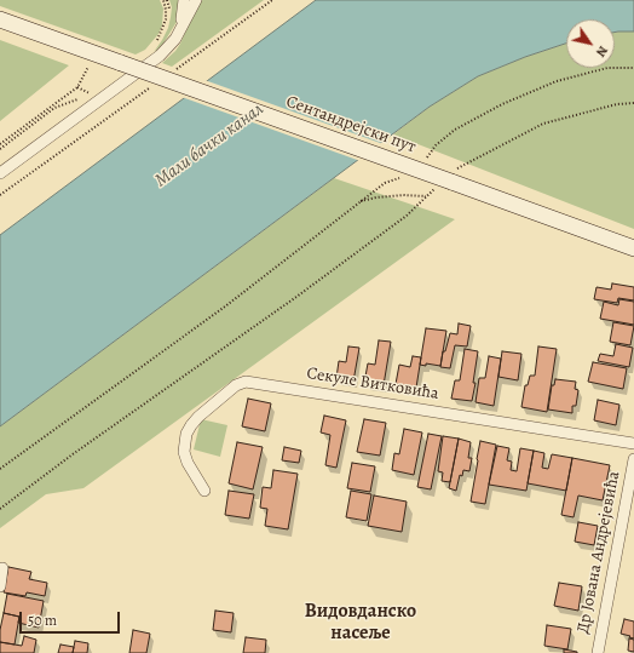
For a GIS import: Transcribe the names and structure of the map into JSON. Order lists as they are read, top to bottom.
{
  "streets": {
    "main road": ["Сентандрејски пут"],
    "street": ["Секуле Витковића", "Др Јована Андрејевића"]
  },
  "districts": ["Видовданско насеље"],
  "water": ["Мали бачки канал"],
  "scale_bar": "50 m",
  "north": "bottom right"
}
